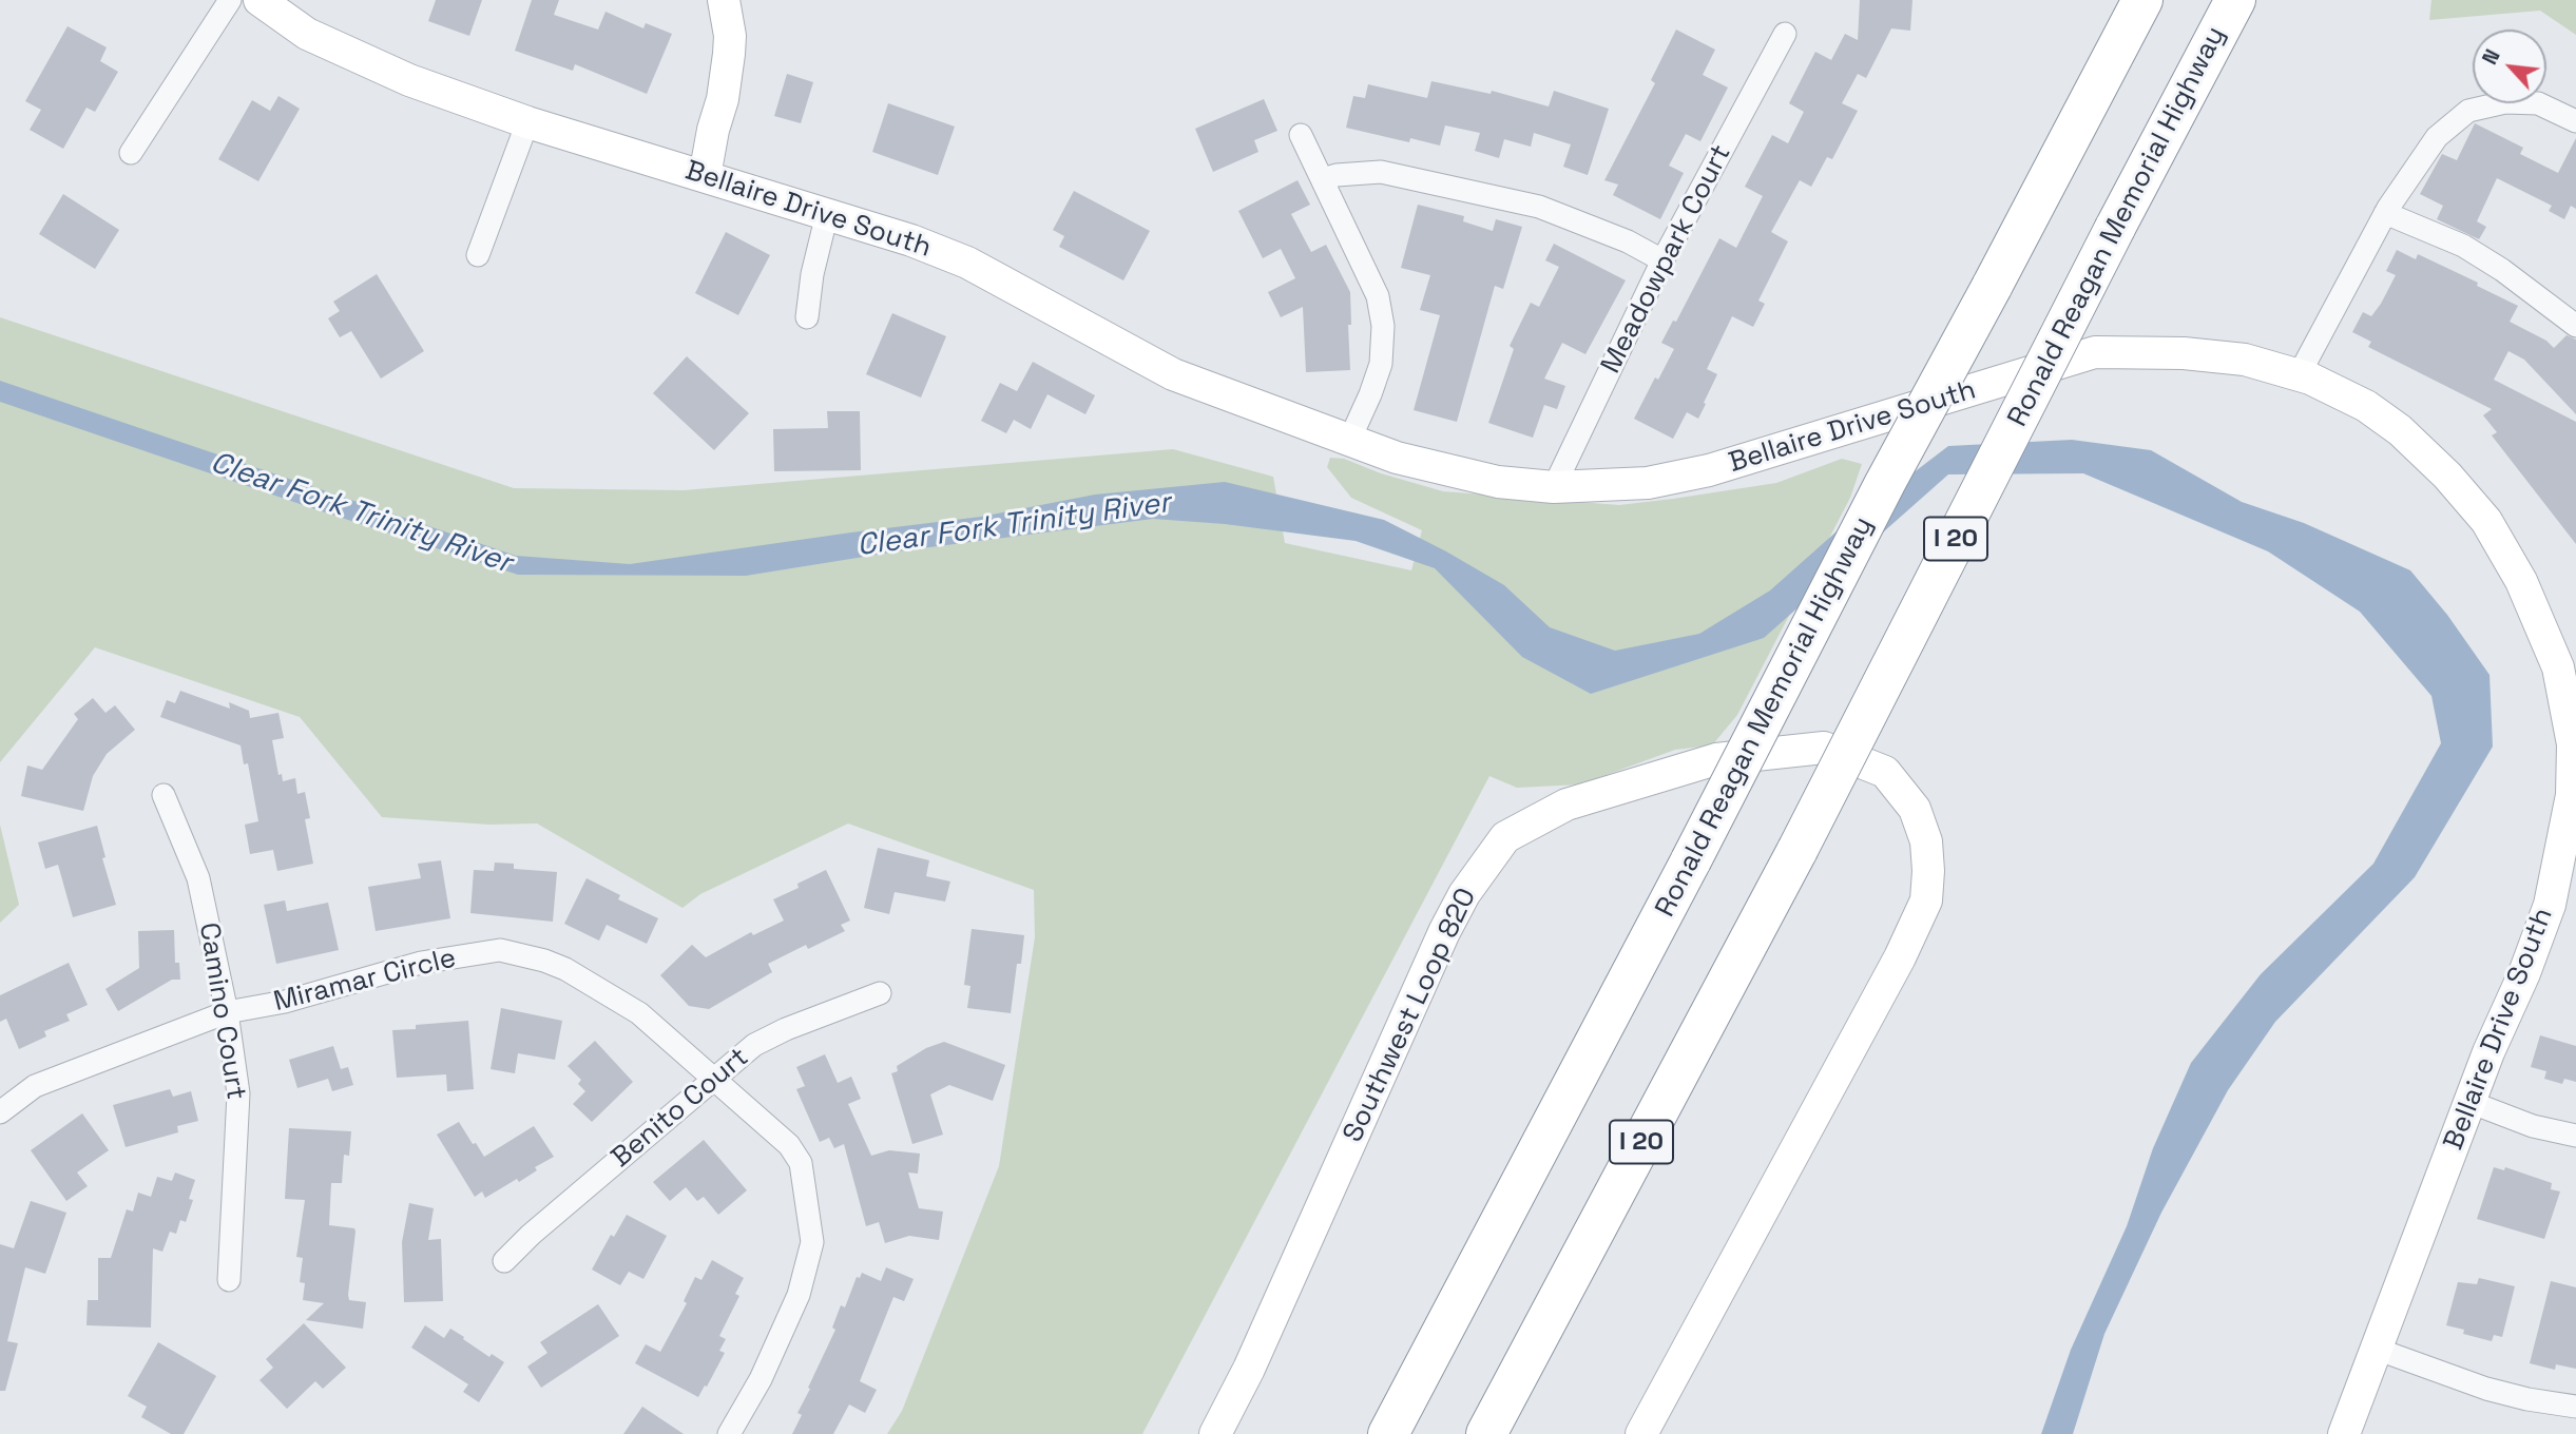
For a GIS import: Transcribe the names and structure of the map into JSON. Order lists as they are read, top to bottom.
{
  "streets": {
    "highway": ["Ronald Reagan Memorial Highway", "I 20"],
    "street": [
      "Bellaire Drive South",
      "Meadowpark Court",
      "Miramar Circle",
      "Camino Court",
      "Southwest Loop 820",
      "Benito Court"
    ]
  },
  "crossings": [
    ["Bellaire Drive South", "Meadowpark Court"],
    ["Miramar Circle", "Camino Court"],
    ["Miramar Circle", "Benito Court"]
  ],
  "water": ["Clear Fork Trinity River"],
  "north": "top left"
}
